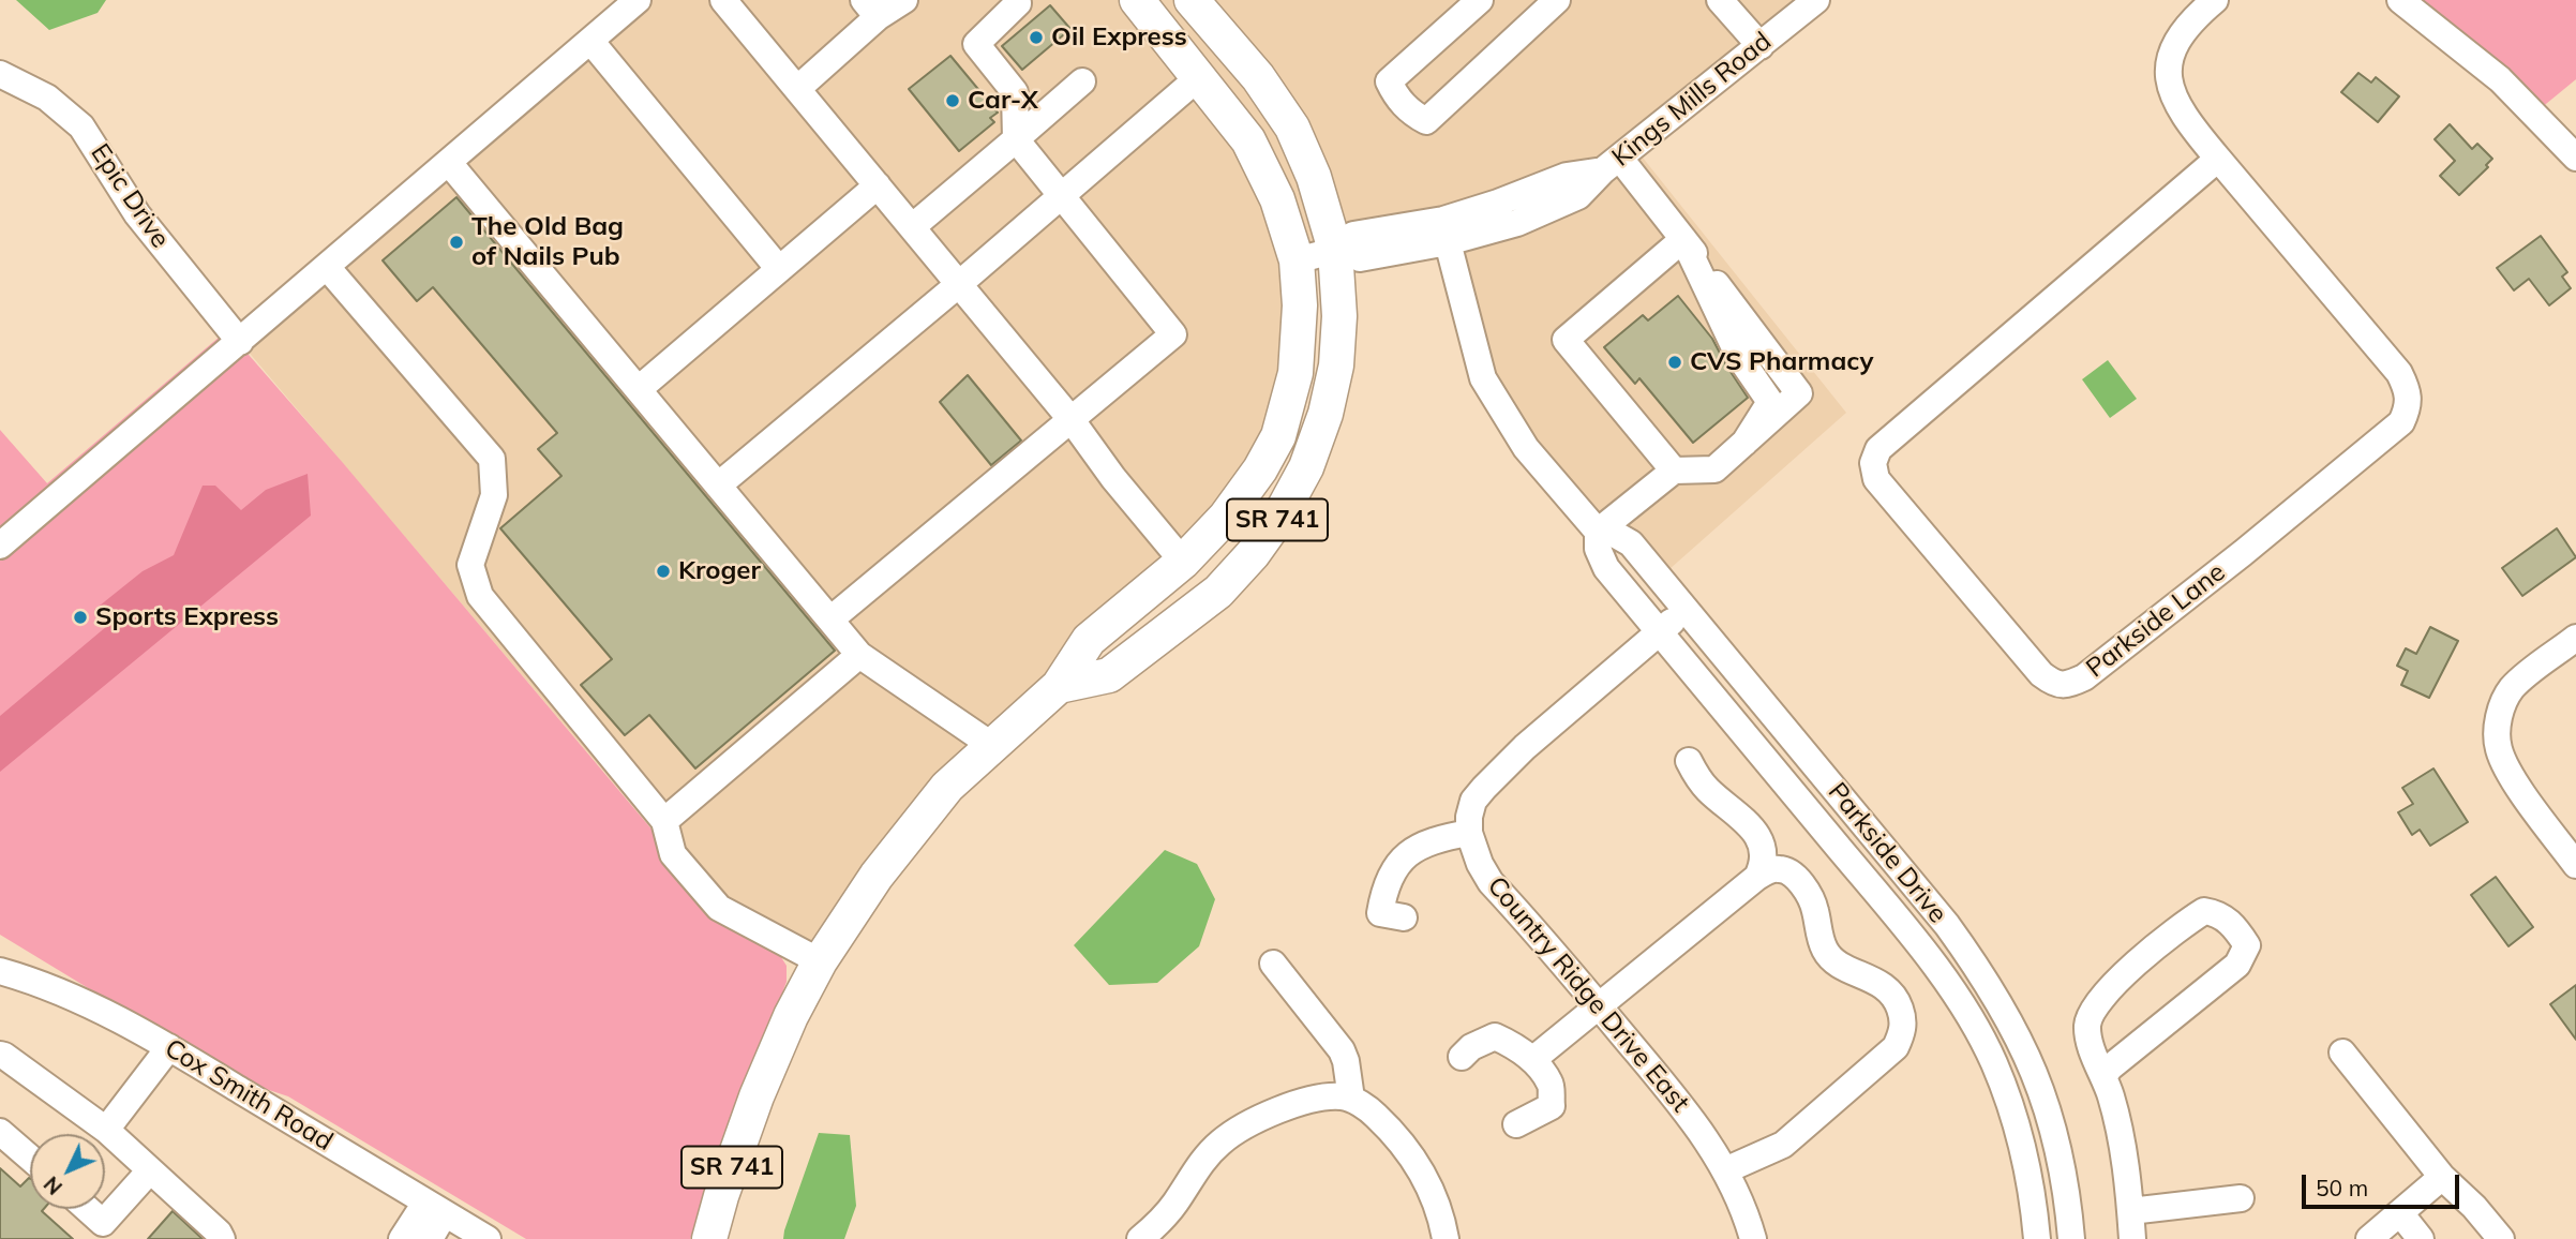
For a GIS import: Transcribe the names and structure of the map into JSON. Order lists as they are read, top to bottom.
{
  "streets": {
    "main road": ["SR 741"],
    "street": [
      "Kings Mills Road",
      "Epic Drive",
      "Parkside Lane",
      "Parkside Drive",
      "Country Ridge Drive East",
      "Cox Smith Road"
    ]
  },
  "crossings": [
    ["Kings Mills Road", "SR 741"],
    ["Kings Mills Road", "Parkside Drive"]
  ],
  "places": [
    "Oil Express",
    "Car-X",
    "The Old Bag of Nails Pub",
    "CVS Pharmacy",
    "Kroger",
    "Sports Express"
  ],
  "scale_bar": "50 m",
  "north": "bottom left"
}
